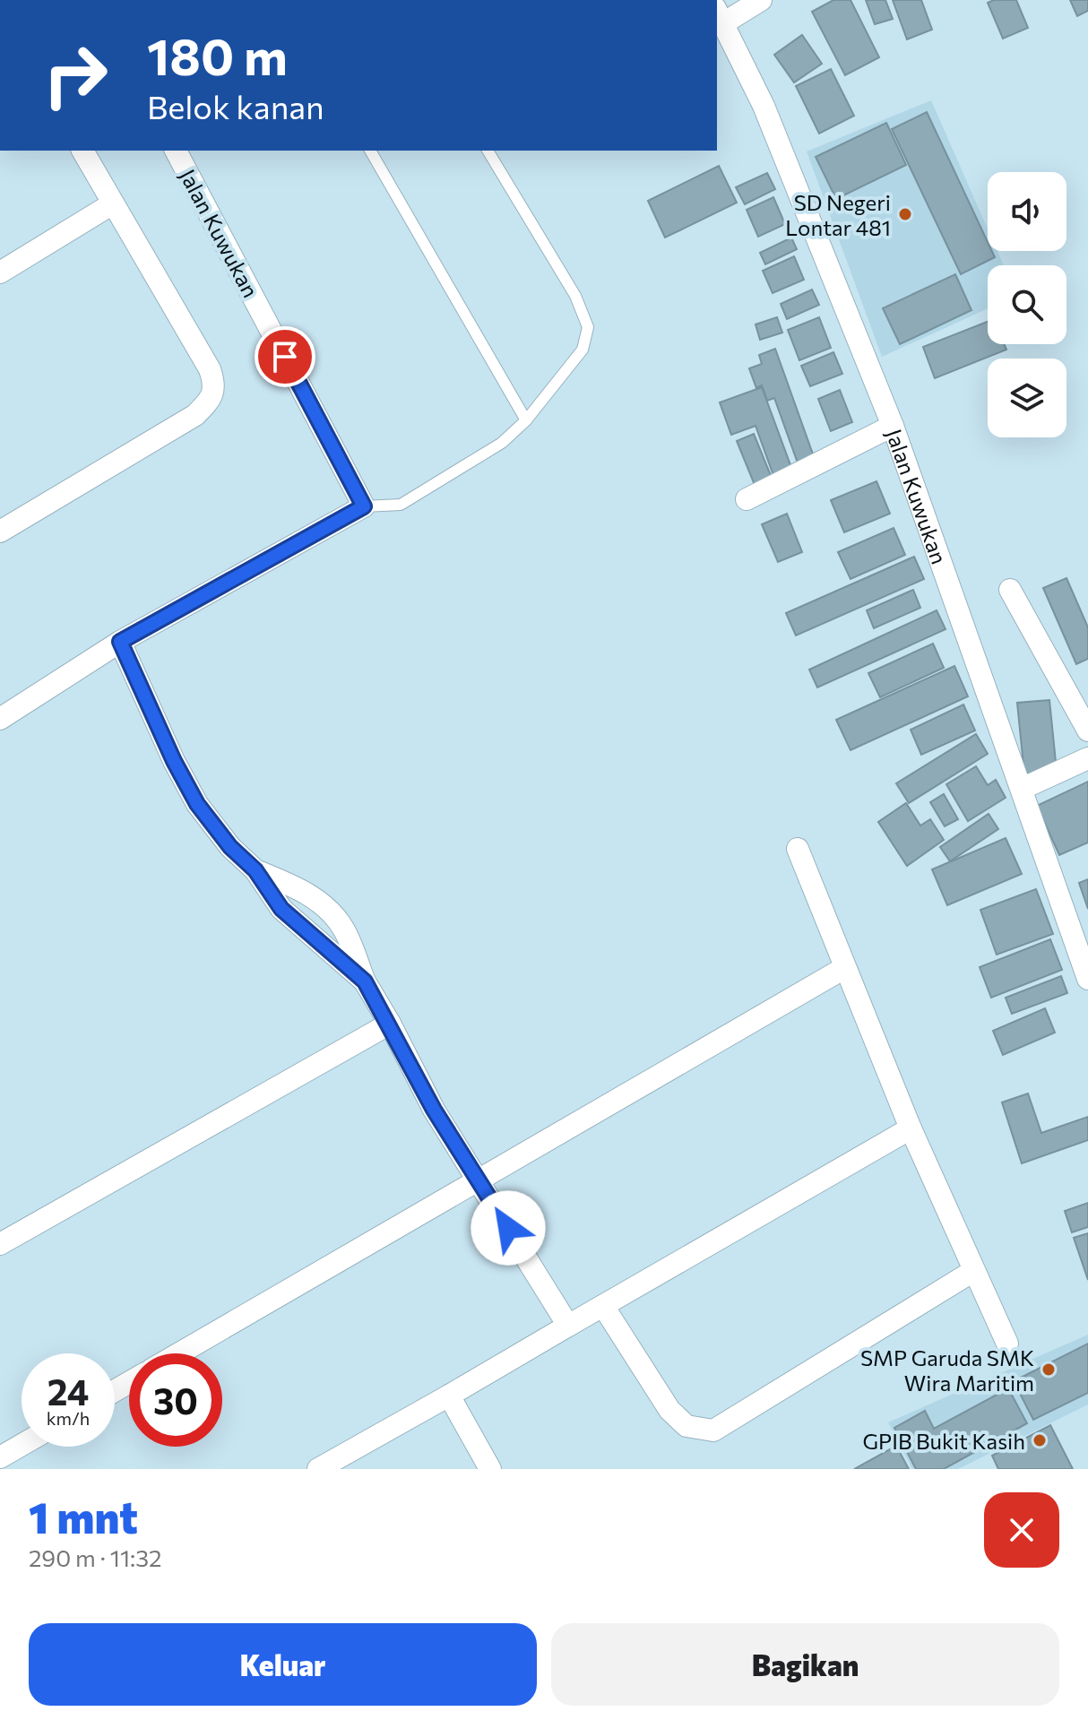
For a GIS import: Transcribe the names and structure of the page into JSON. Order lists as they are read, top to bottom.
{
  "streets": {
    "street": ["Jalan Kuwukan"]
  },
  "places": ["SD Negeri Lontar 481", "SMP Garuda SMK Wira Maritim", "GPIB Bukit Kasih"],
  "page": {
    "turn": ["180 m", "Belok kanan"],
    "speed": "24 km/h",
    "limit": "30",
    "heading": ["1 mnt", "290 m · 11:32"],
    "buttons": ["Keluar", "Bagikan"]
  }
}
